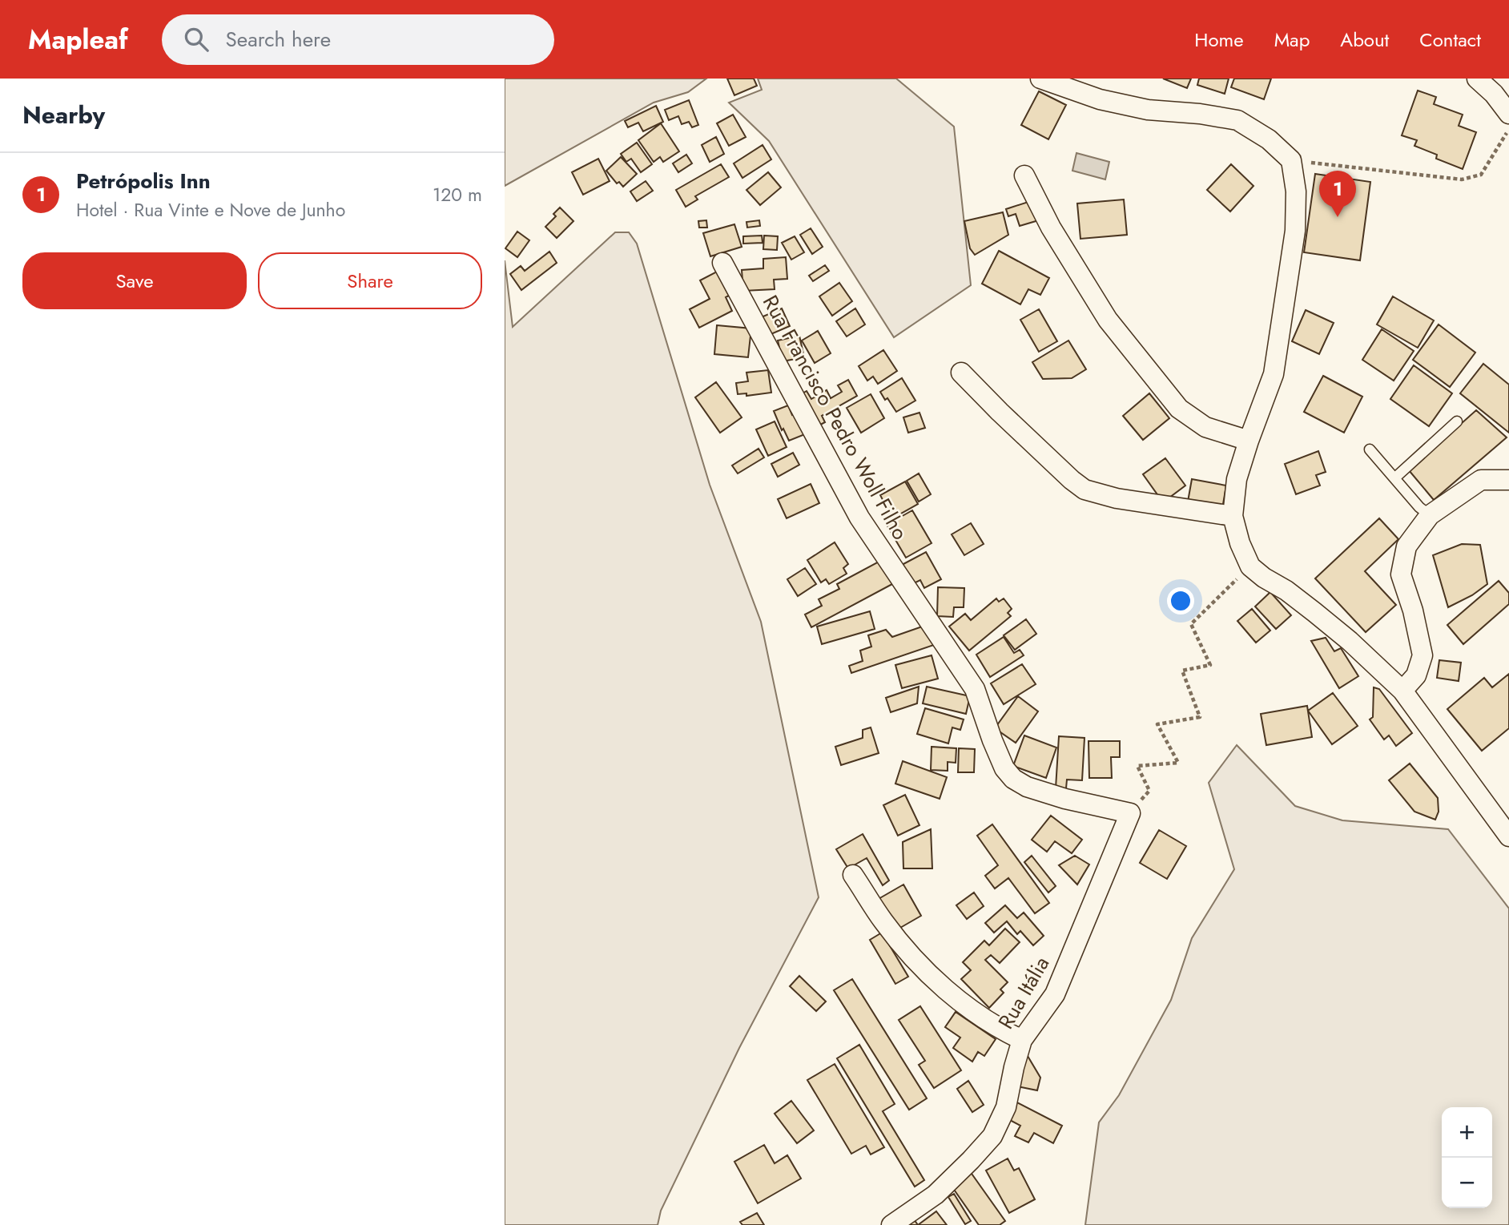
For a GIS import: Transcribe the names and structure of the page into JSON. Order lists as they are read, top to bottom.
{
  "streets": {
    "street": ["Rua Francisco Pedro Woll Filho", "Rua Itália"]
  },
  "crossings": [
    ["Rua Francisco Pedro Woll Filho", "Rua Itália"]
  ],
  "page": {
    "header": "Mapleaf",
    "search": "Search here",
    "nav": [
      "Home",
      "Map",
      "About",
      "Contact"
    ],
    "heading": "Nearby",
    "list": [
      {
        "mark": "1",
        "name": "Petrópolis Inn",
        "note": "Hotel · Rua Vinte e Nove de Junho",
        "value": "120 m"
      }
    ],
    "pins": "1",
    "buttons": ["Save", "Share"],
    "map_buttons": ["+", "−"]
  }
}
